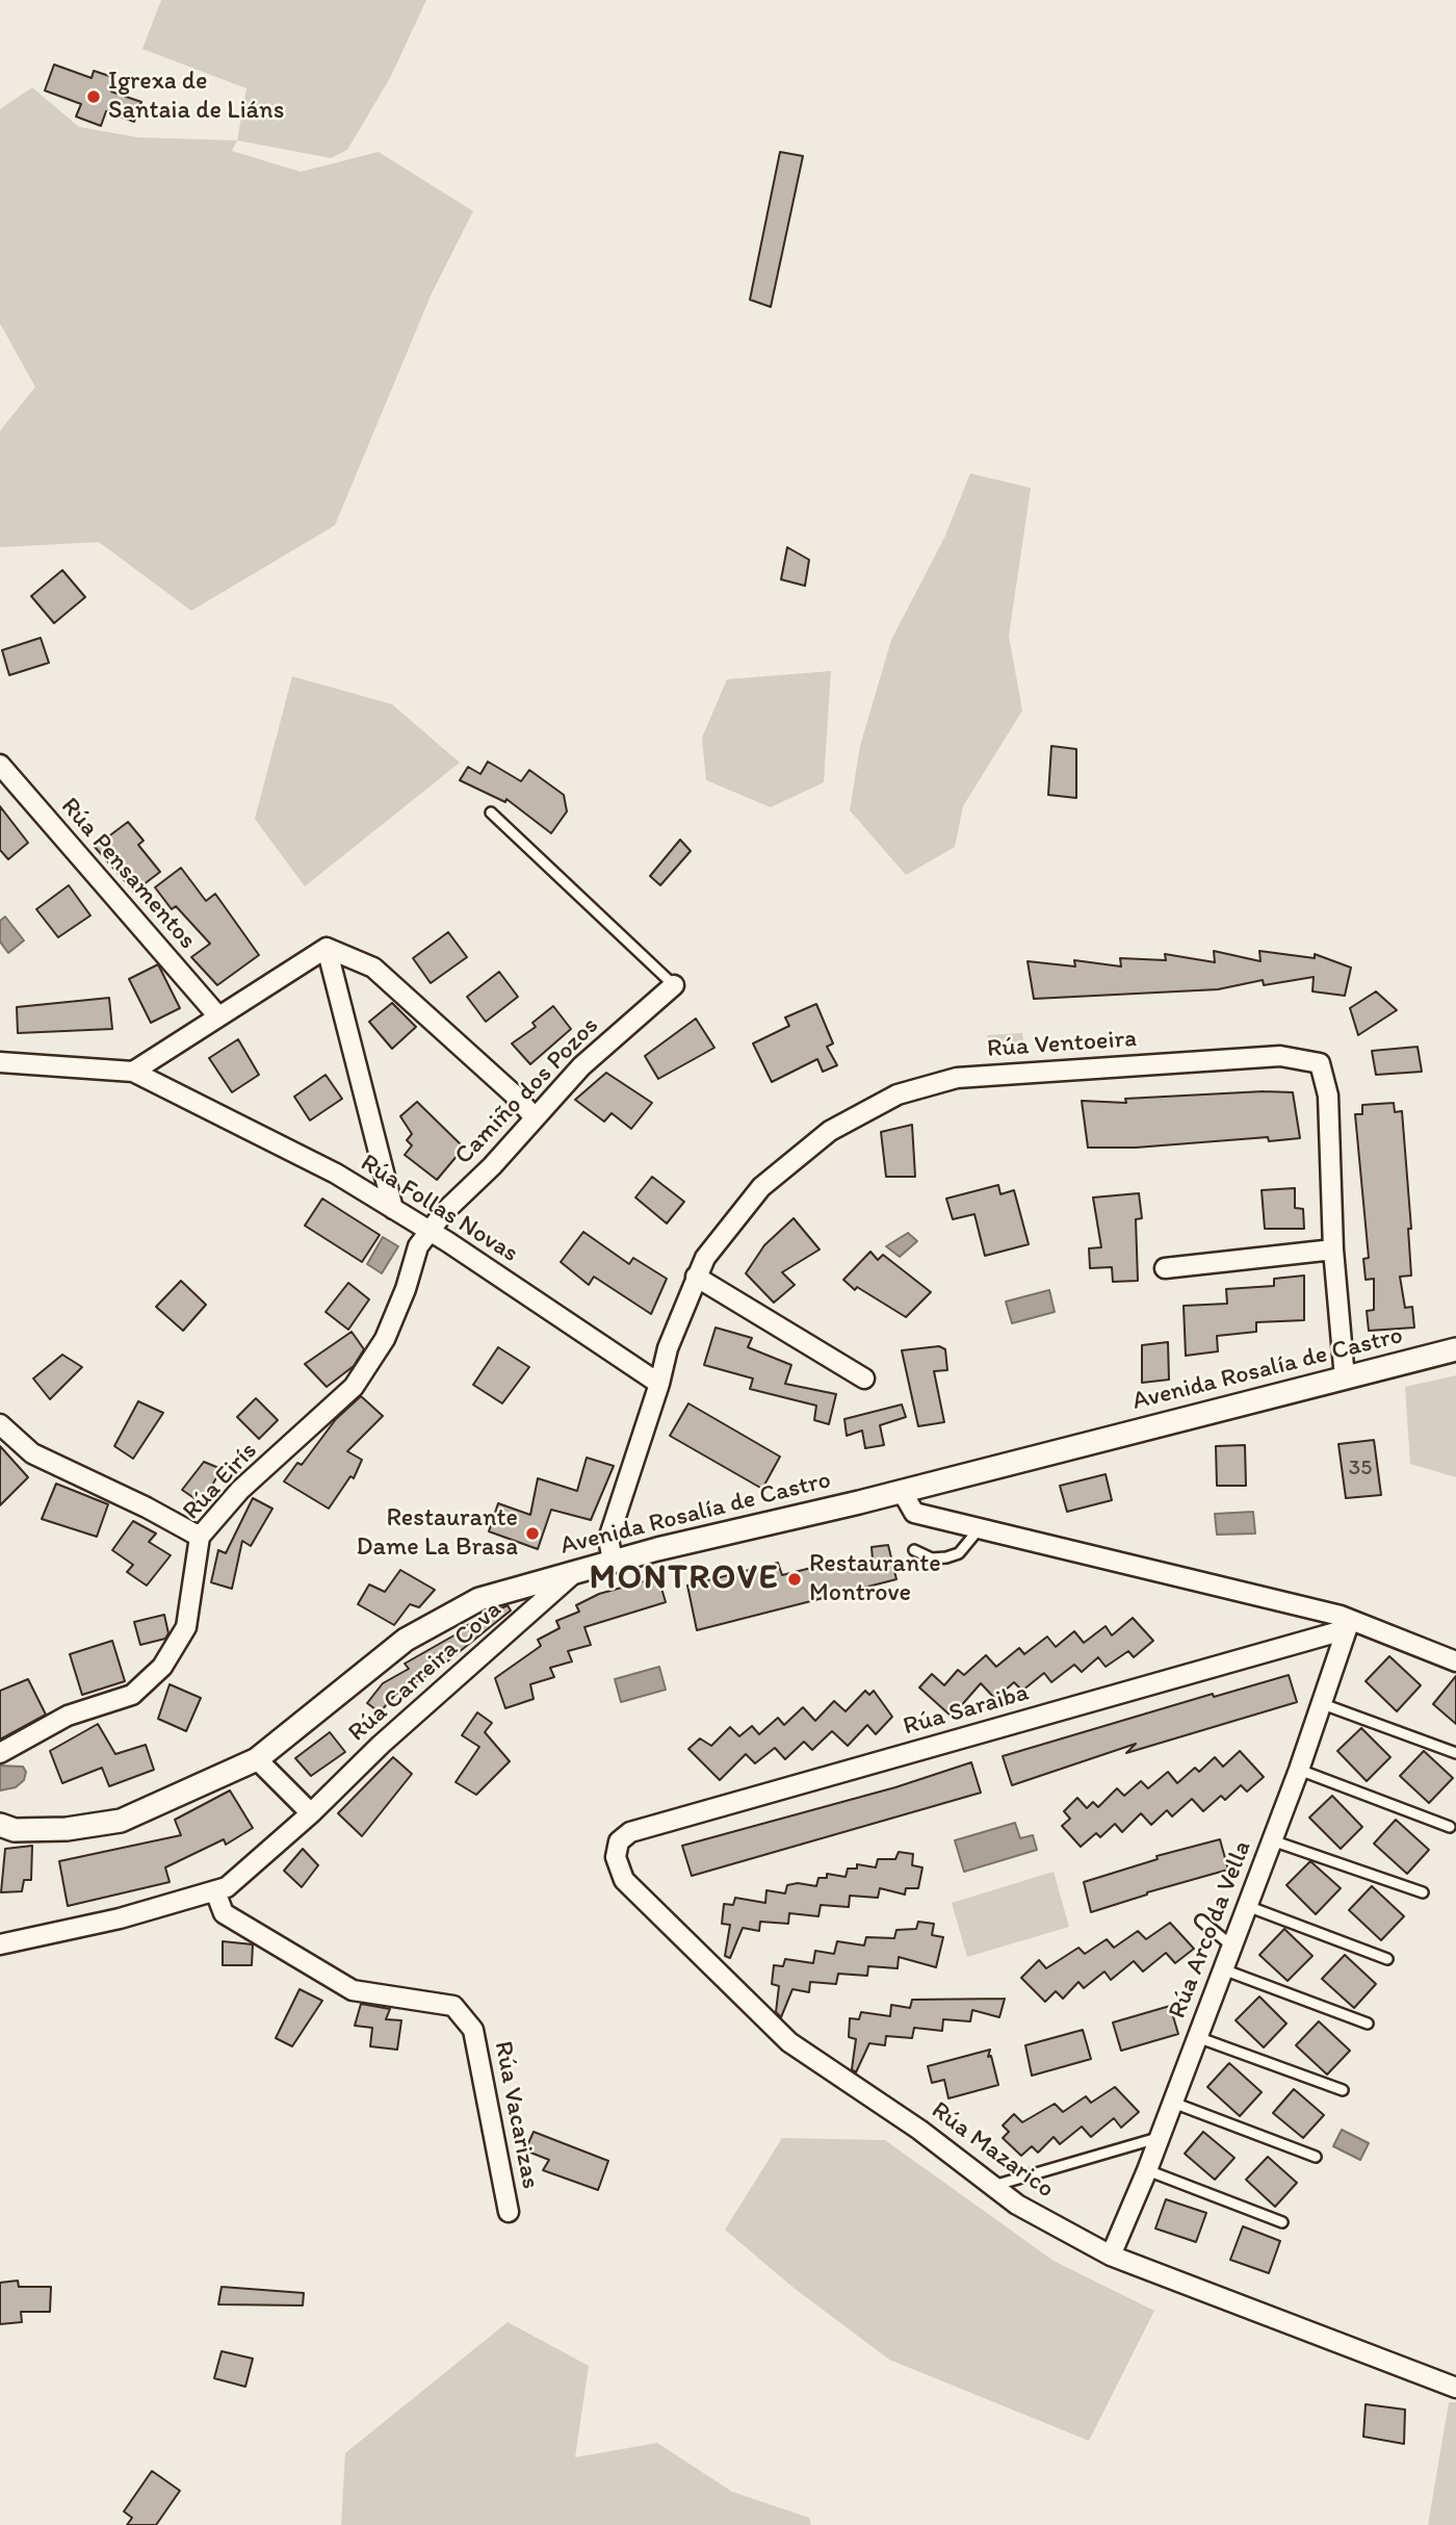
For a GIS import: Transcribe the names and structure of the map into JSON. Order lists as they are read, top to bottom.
{
  "streets": {
    "street": [
      "Rúa Pensamentos",
      "Rúa Ventoeira",
      "Camiño dos Pozos",
      "Rúa Follas Novas",
      "Avenida Rosalía de Castro",
      "Rúa Eirís",
      "Rúa Carreira Cova",
      "Rúa Saraiba",
      "Rúa Arco da Vella",
      "Rúa Vacarizas",
      "Rúa Mazarico"
    ]
  },
  "crossings": [
    ["Rúa Ventoeira", "Rúa Follas Novas"],
    ["Rúa Ventoeira", "Avenida Rosalía de Castro"],
    ["Camiño dos Pozos", "Rúa Follas Novas"],
    ["Camiño dos Pozos", "Rúa Eirís"],
    ["Rúa Follas Novas", "Rúa Eirís"],
    ["Avenida Rosalía de Castro", "Rúa Carreira Cova"],
    ["Rúa Carreira Cova", "Rúa Vacarizas"],
    ["Rúa Saraiba", "Rúa Arco da Vella"],
    ["Rúa Saraiba", "Rúa Mazarico"],
    ["Rúa Arco da Vella", "Rúa Mazarico"]
  ],
  "districts": ["MONTROVE"],
  "places": ["Igrexa de Santaia de Liáns", "Restaurante Dame La Brasa", "Restaurante Montrove"],
  "house_numbers": ["35"]
}
